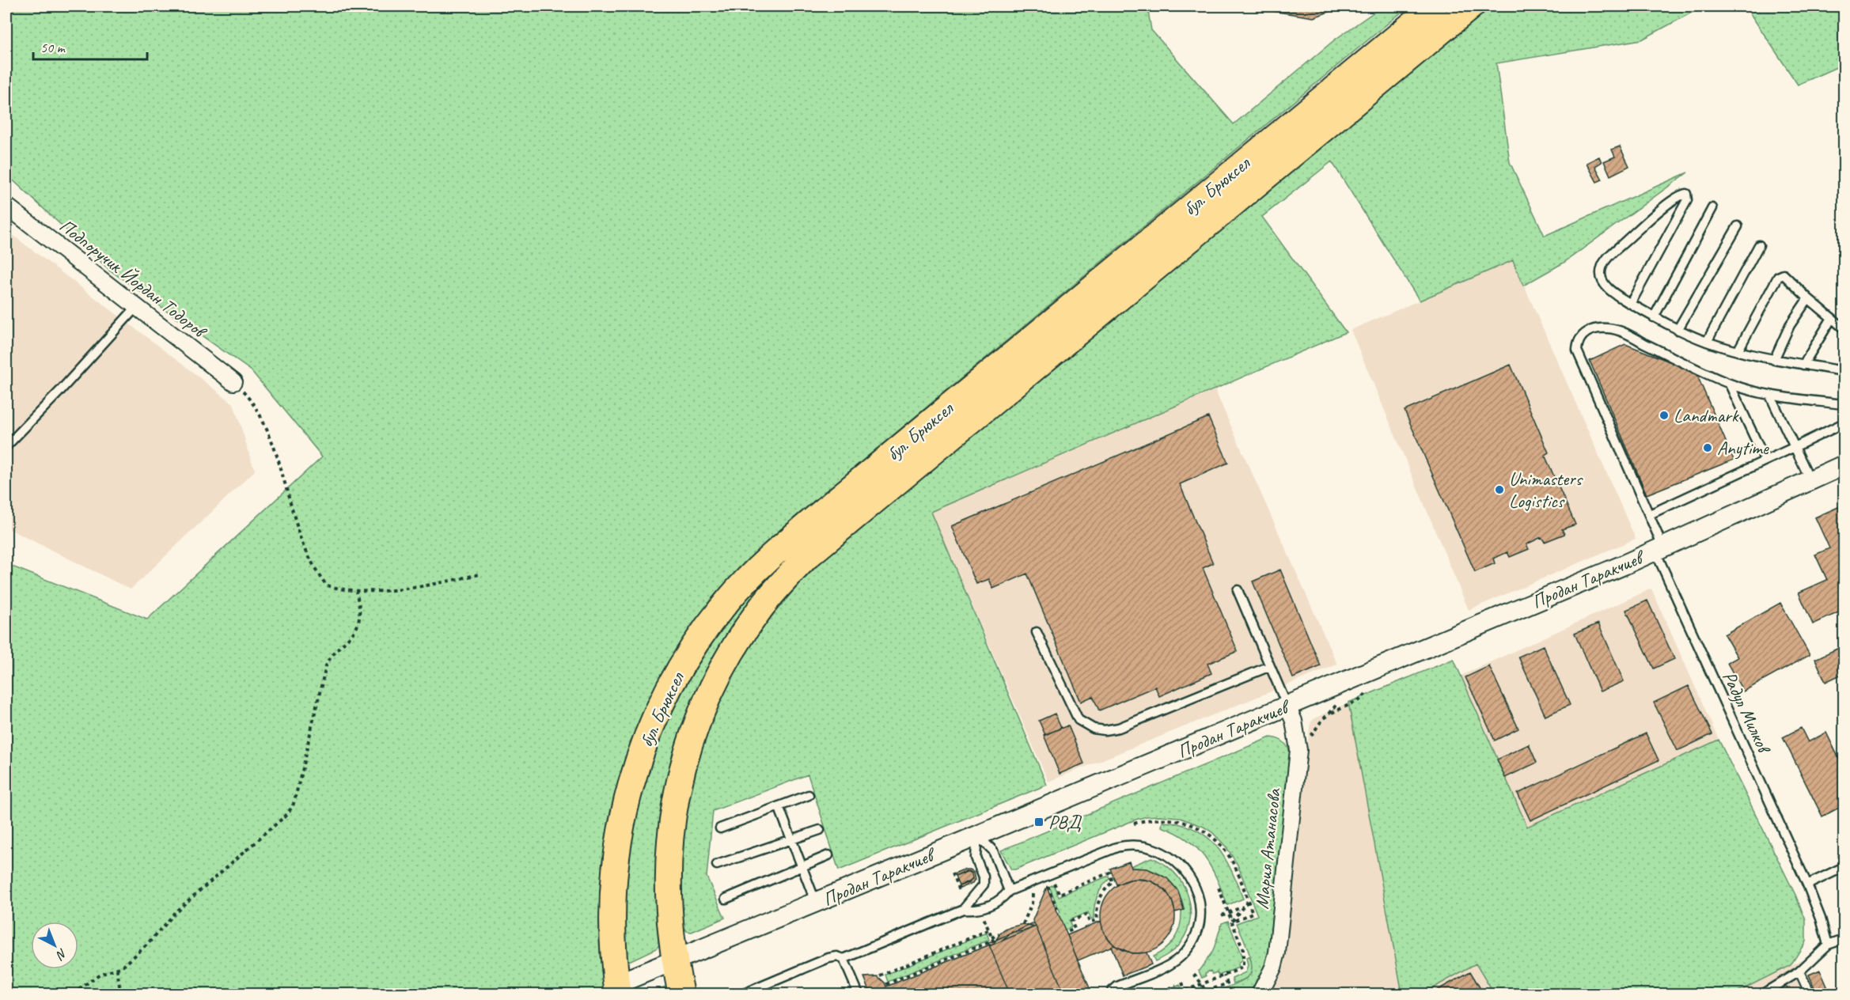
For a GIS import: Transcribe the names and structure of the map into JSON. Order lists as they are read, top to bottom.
{
  "streets": {
    "main road": ["бул. Брюксел"],
    "street": ["Подпоручик Йордан Тодоров", "Продан Таракчиев", "Мария Атанасова"],
    "lane": ["Радул Милков"]
  },
  "crossings": [
    ["бул. Брюксел", "Продан Таракчиев"],
    ["Продан Таракчиев", "Радул Милков"],
    ["Продан Таракчиев", "Мария Атанасова"]
  ],
  "places": {
    "other": ["Landmark", "Anytime", "Unimasters Logistics"],
    "transit": ["РВД"]
  },
  "scale_bar": "50 m",
  "north": "bottom right"
}
